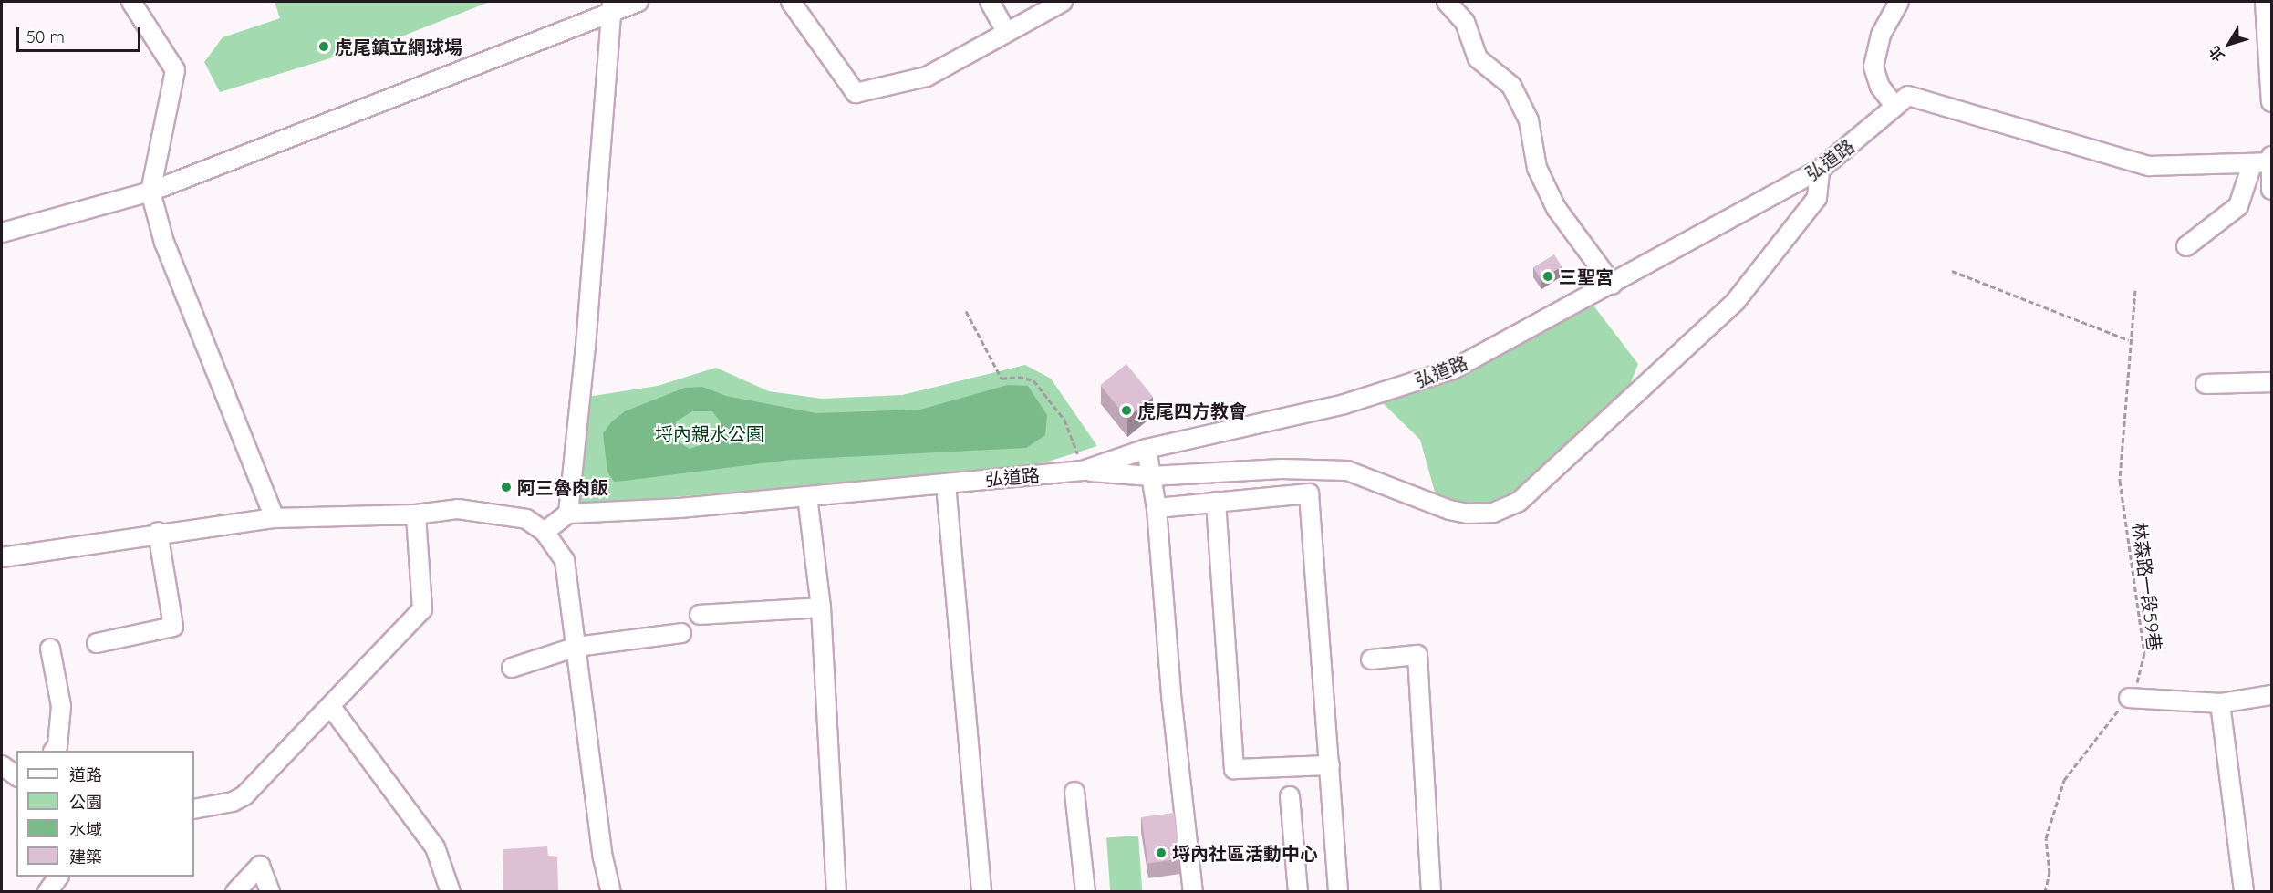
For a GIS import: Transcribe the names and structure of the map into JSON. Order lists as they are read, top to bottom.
{
  "streets": {
    "street": ["弘道路"],
    "path": ["林森路一段59巷"]
  },
  "parks": ["埒內親水公園"],
  "places": [
    "虎尾鎮立網球場",
    "三聖宮",
    "虎尾四方教會",
    "阿三魯肉飯",
    "埒內社區活動中心"
  ],
  "legend": [
    "道路",
    "公園",
    "水域",
    "建築"
  ],
  "scale_bar": "50 m",
  "north": "bottom left"
}
